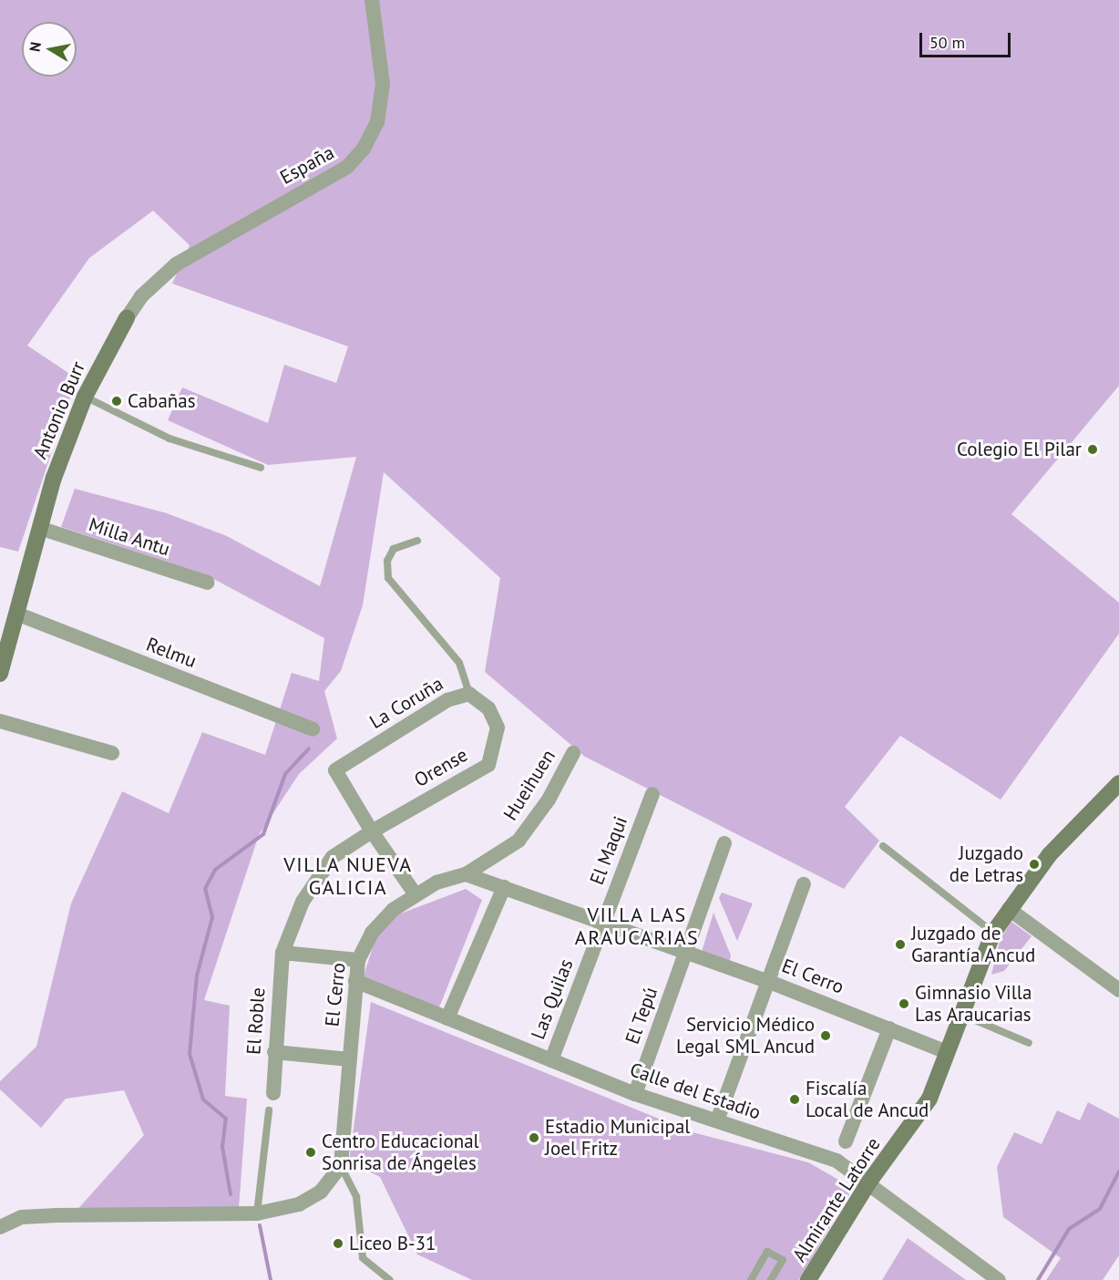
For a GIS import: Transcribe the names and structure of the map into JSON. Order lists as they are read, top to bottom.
{
  "streets": {
    "main road": ["Antonio Burr", "Almirante Latorre"],
    "street": [
      "España",
      "Milla Antu",
      "Relmu",
      "La Coruña",
      "Orense",
      "Hueihuen",
      "El Maqui",
      "El Cerro",
      "Las Quilas",
      "El Tepú",
      "El Roble",
      "Calle del Estadio"
    ]
  },
  "crossings": [
    ["España", "Antonio Burr"],
    ["Antonio Burr", "Milla Antu"],
    ["Antonio Burr", "Relmu"],
    ["La Coruña", "Orense"],
    ["La Coruña", "El Roble"],
    ["Orense", "El Roble"],
    ["Hueihuen", "El Cerro"],
    ["El Maqui", "El Cerro"],
    ["El Maqui", "Las Quilas"],
    ["El Cerro", "Las Quilas"],
    ["El Cerro", "El Tepú"],
    ["El Cerro", "Calle del Estadio"],
    ["El Cerro", "Almirante Latorre"],
    ["Las Quilas", "Calle del Estadio"],
    ["El Tepú", "Calle del Estadio"],
    ["Calle del Estadio", "Almirante Latorre"]
  ],
  "districts": ["VILLA NUEVA GALICIA", "VILLA LAS ARAUCARIAS"],
  "places": [
    "Cabañas",
    "Colegio El Pilar",
    "Juzgado de Letras",
    "Juzgado de Garantía Ancud",
    "Gimnasio Villa Las Araucarias",
    "Servicio Médico Legal SML Ancud",
    "Fiscalía Local de Ancud",
    "Estadio Municipal Joel Fritz",
    "Centro Educacional Sonrisa de Ángeles",
    "Liceo B-31"
  ],
  "scale_bar": "50 m",
  "north": "left"
}
